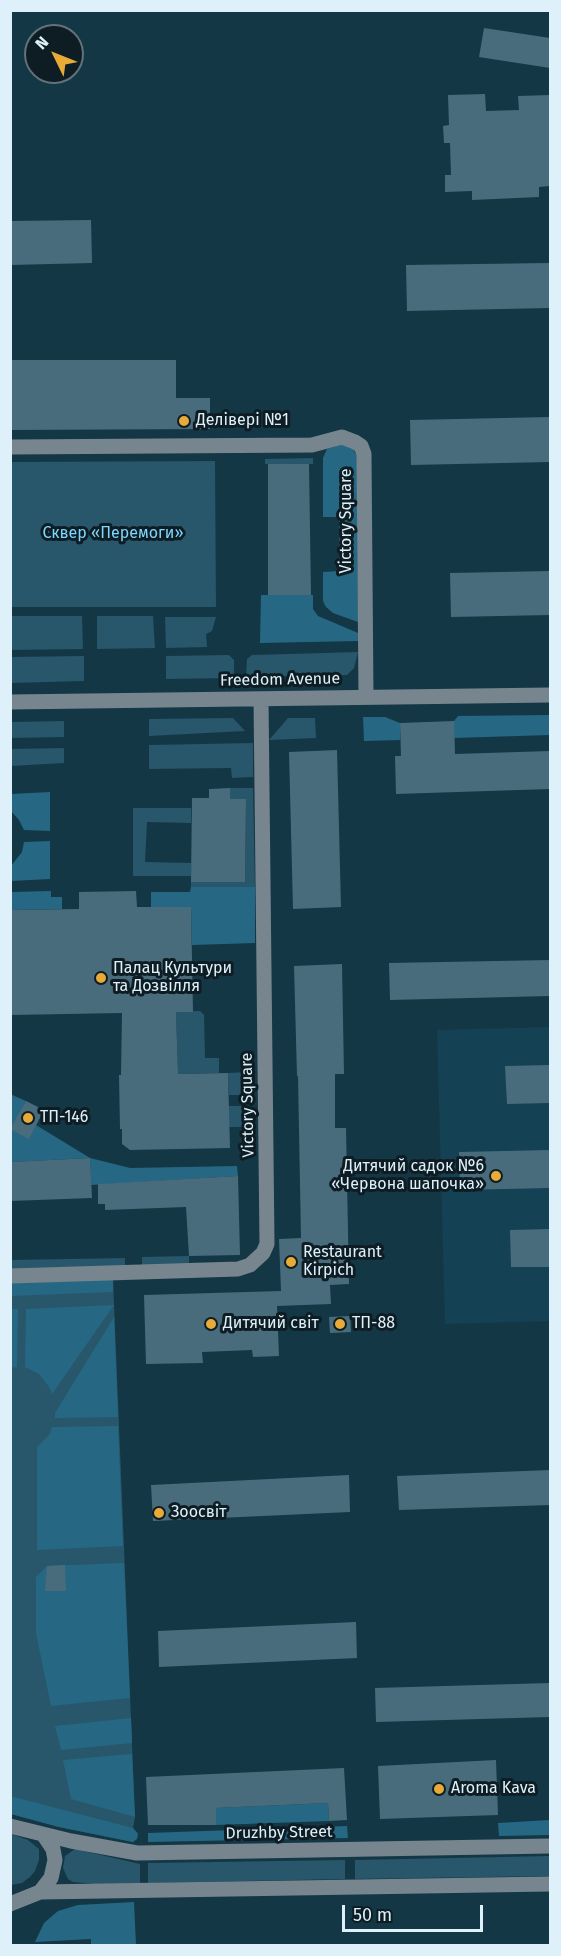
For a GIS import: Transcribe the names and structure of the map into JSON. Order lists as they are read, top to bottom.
{
  "streets": {
    "street": ["Victory Square", "Freedom Avenue", "Druzhby Street"]
  },
  "crossings": [
    ["Victory Square", "Freedom Avenue"]
  ],
  "parks": ["Сквер «Перемоги»"],
  "places": [
    "Делівері №1",
    "Палац Культури та Дозвілля",
    "ТП-146",
    "Дитячий садок №6 «Червона шапочка»",
    "Restaurant Kirpich",
    "Дитячий світ",
    "ТП-88",
    "Зоосвіт",
    "Aroma Kava"
  ],
  "scale_bar": "50 m",
  "north": "top left"
}
